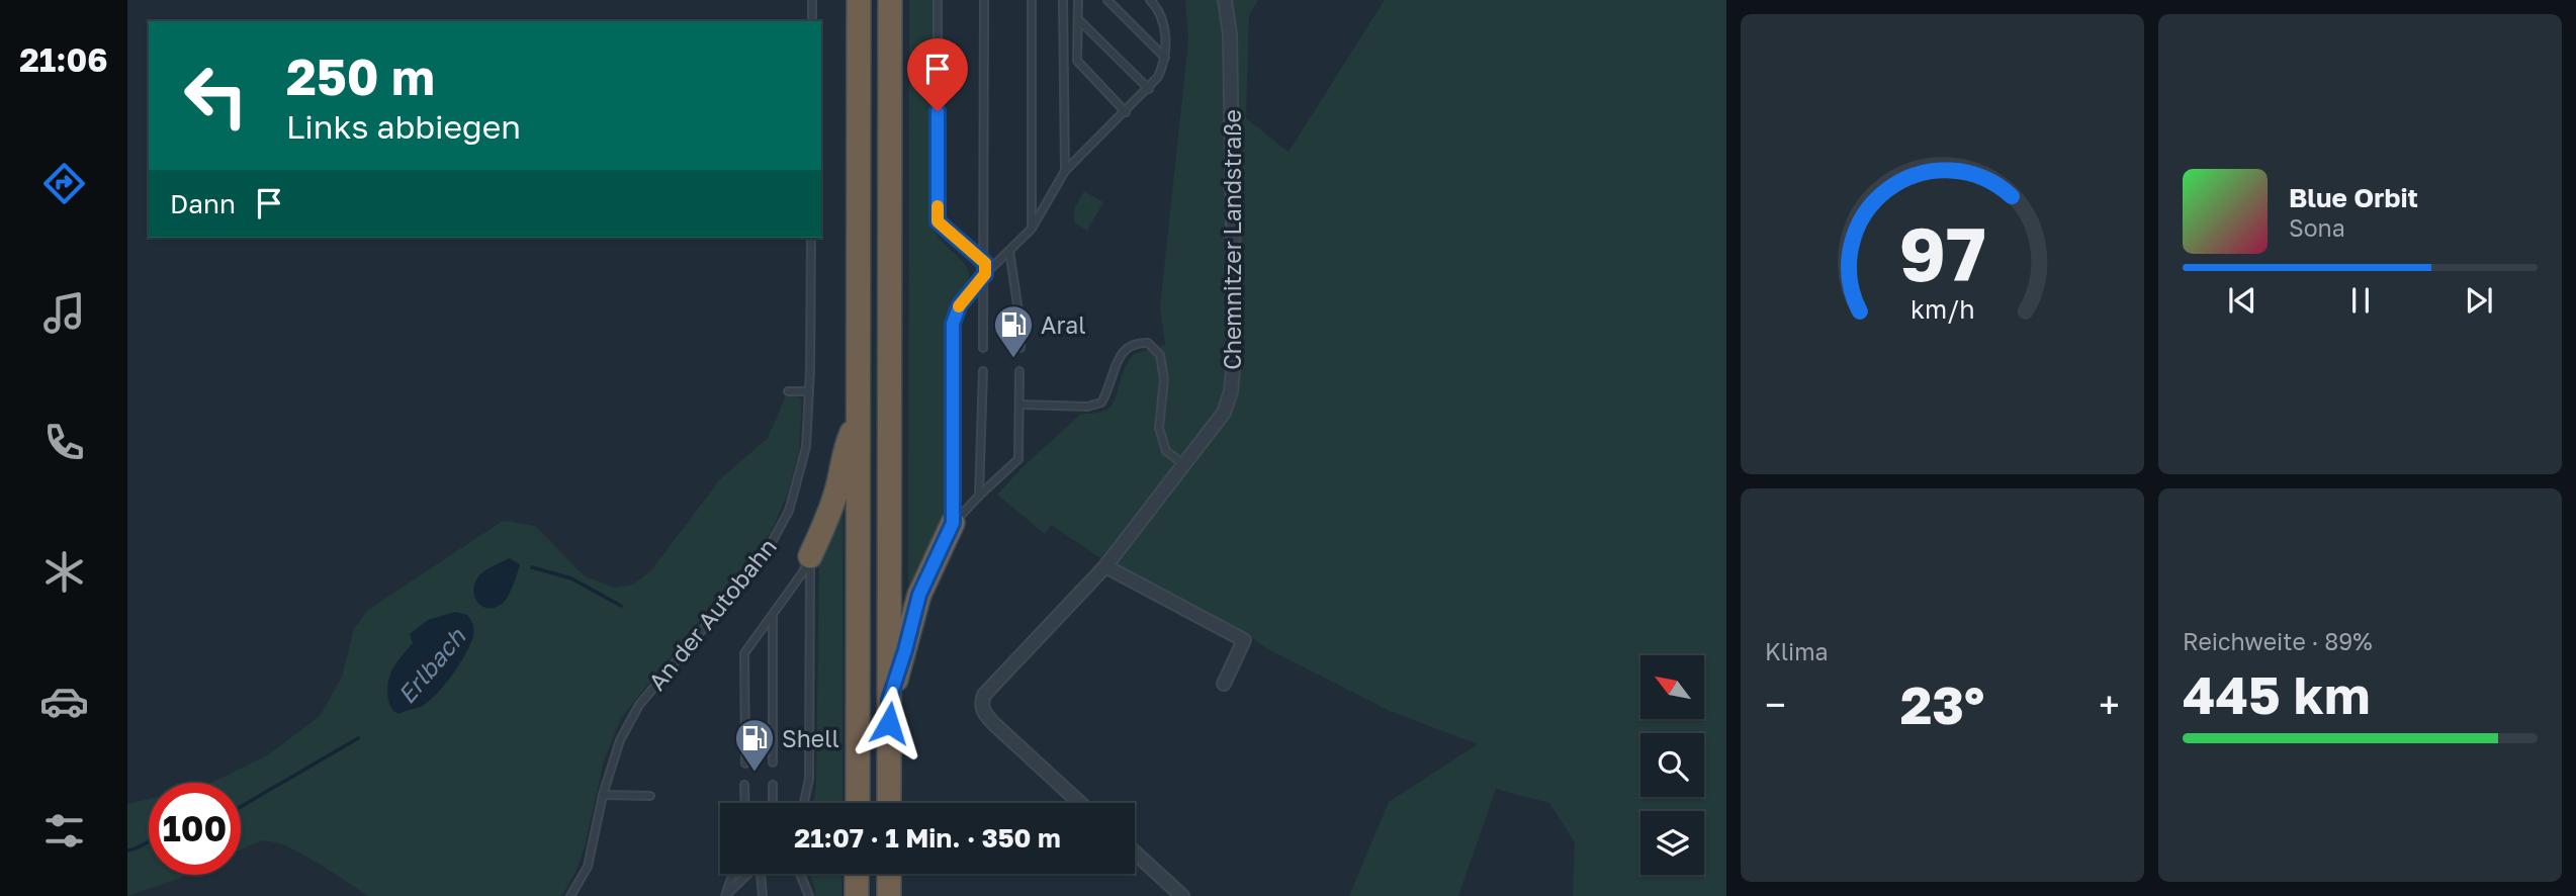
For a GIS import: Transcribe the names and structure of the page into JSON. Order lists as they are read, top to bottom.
{
  "streets": {
    "street": ["Chemnitzer Landstraße"],
    "lane": ["An der Autobahn"]
  },
  "water": ["Erlbach"],
  "places": {
    "fuel station": ["Aral", "Shell"]
  },
  "north": "top left",
  "page": {
    "tabs": "21:06",
    "turn": ["250 m", "Links abbiegen"],
    "song": ["Blue Orbit", "Sona"],
    "then": "Dann",
    "tile": [
      "Klima",
      ["Reichweite · 89%", "445 km"]
    ],
    "heat": ["−", "23°", "+"],
    "limit": "100",
    "trip": "21:07 · 1 Min. · 350 m",
    "gauge": ["97", "km/h"]
  }
}
